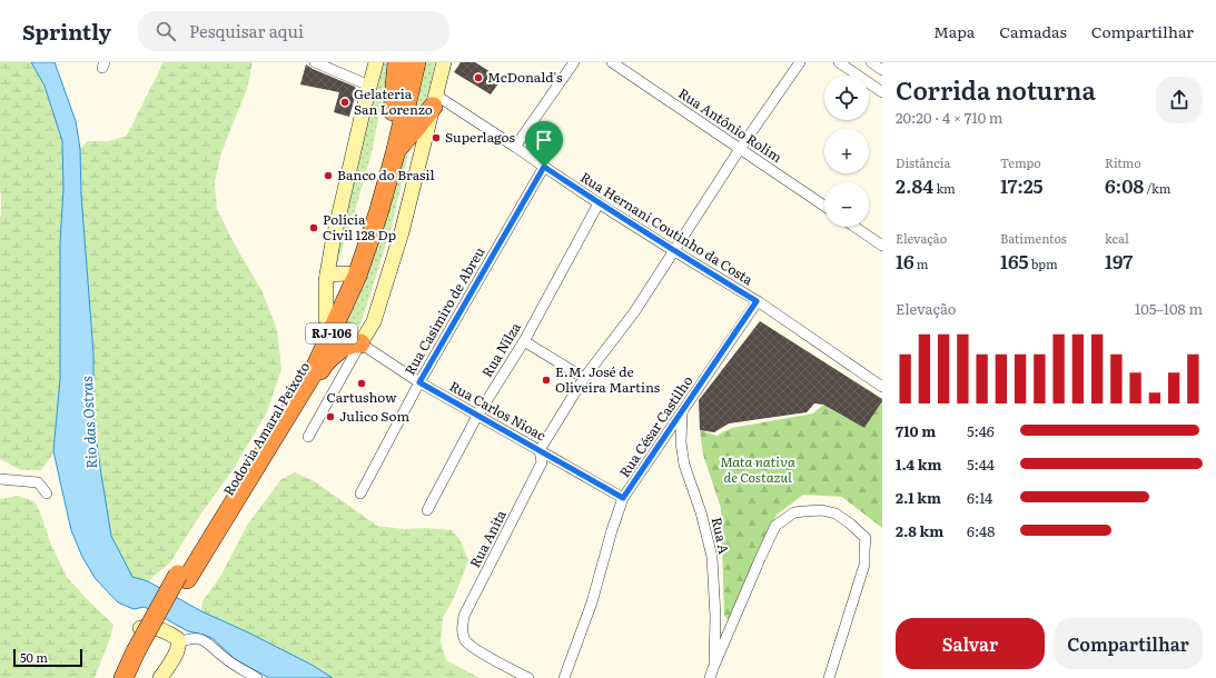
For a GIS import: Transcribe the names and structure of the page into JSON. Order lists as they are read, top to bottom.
{
  "streets": {
    "highway": ["RJ-106", "Rodovia Amaral Peixoto"],
    "street": [
      "Rua Antônio Rolim",
      "Rua Hernani Coutinho da Costa",
      "Rua Casimiro de Abreu",
      "Rua Nilza",
      "Rua Carlos Nioac",
      "Rua César Castilho",
      "Rua A",
      "Rua Anita"
    ]
  },
  "crossings": [
    ["Rua Hernani Coutinho da Costa", "Rua Casimiro de Abreu"],
    ["Rua Hernani Coutinho da Costa", "Rua Nilza"],
    ["Rua Hernani Coutinho da Costa", "Rua César Castilho"],
    ["Rua Casimiro de Abreu", "Rua Carlos Nioac"],
    ["Rua Nilza", "Rua Carlos Nioac"],
    ["Rua Carlos Nioac", "Rua César Castilho"],
    ["Rua Carlos Nioac", "Rua Anita"],
    ["Rua César Castilho", "Rua A"]
  ],
  "water": ["Rio das Ostras"],
  "parks": ["Mata nativa de Costazul"],
  "places": [
    "McDonald's",
    "Gelateria San Lorenzo",
    "Superlagos",
    "Banco do Brasil",
    "Polícia Civil 128 Dp",
    "E.M. José de Oliveira Martins",
    "Cartushow",
    "Julico Som"
  ],
  "scale_bar": "50 m",
  "page": {
    "header": "Sprintly",
    "search": "Pesquisar aqui",
    "nav": ["Mapa", "Camadas", "Compartilhar"],
    "heading": ["Corrida noturna", "20:20 · 4 × 710 m"],
    "map_buttons": ["+", "−"],
    "stats": [
      ["Distância", "2.84 km"],
      ["Tempo", "17:25"],
      ["Ritmo", "6:08 /km"],
      ["Elevação", "16 m"],
      ["Batimentos", "165 bpm"],
      ["kcal", "197"]
    ],
    "chart": ["Elevação", "105–108 m"],
    "list": [
      {
        "name": "710 m",
        "note": "5:46"
      },
      {
        "name": "1.4 km",
        "note": "5:44"
      },
      {
        "name": "2.1 km",
        "note": "6:14"
      },
      {
        "name": "2.8 km",
        "note": "6:48"
      }
    ],
    "buttons": ["Salvar", "Compartilhar"],
    "scale": "50 m"
  }
}
